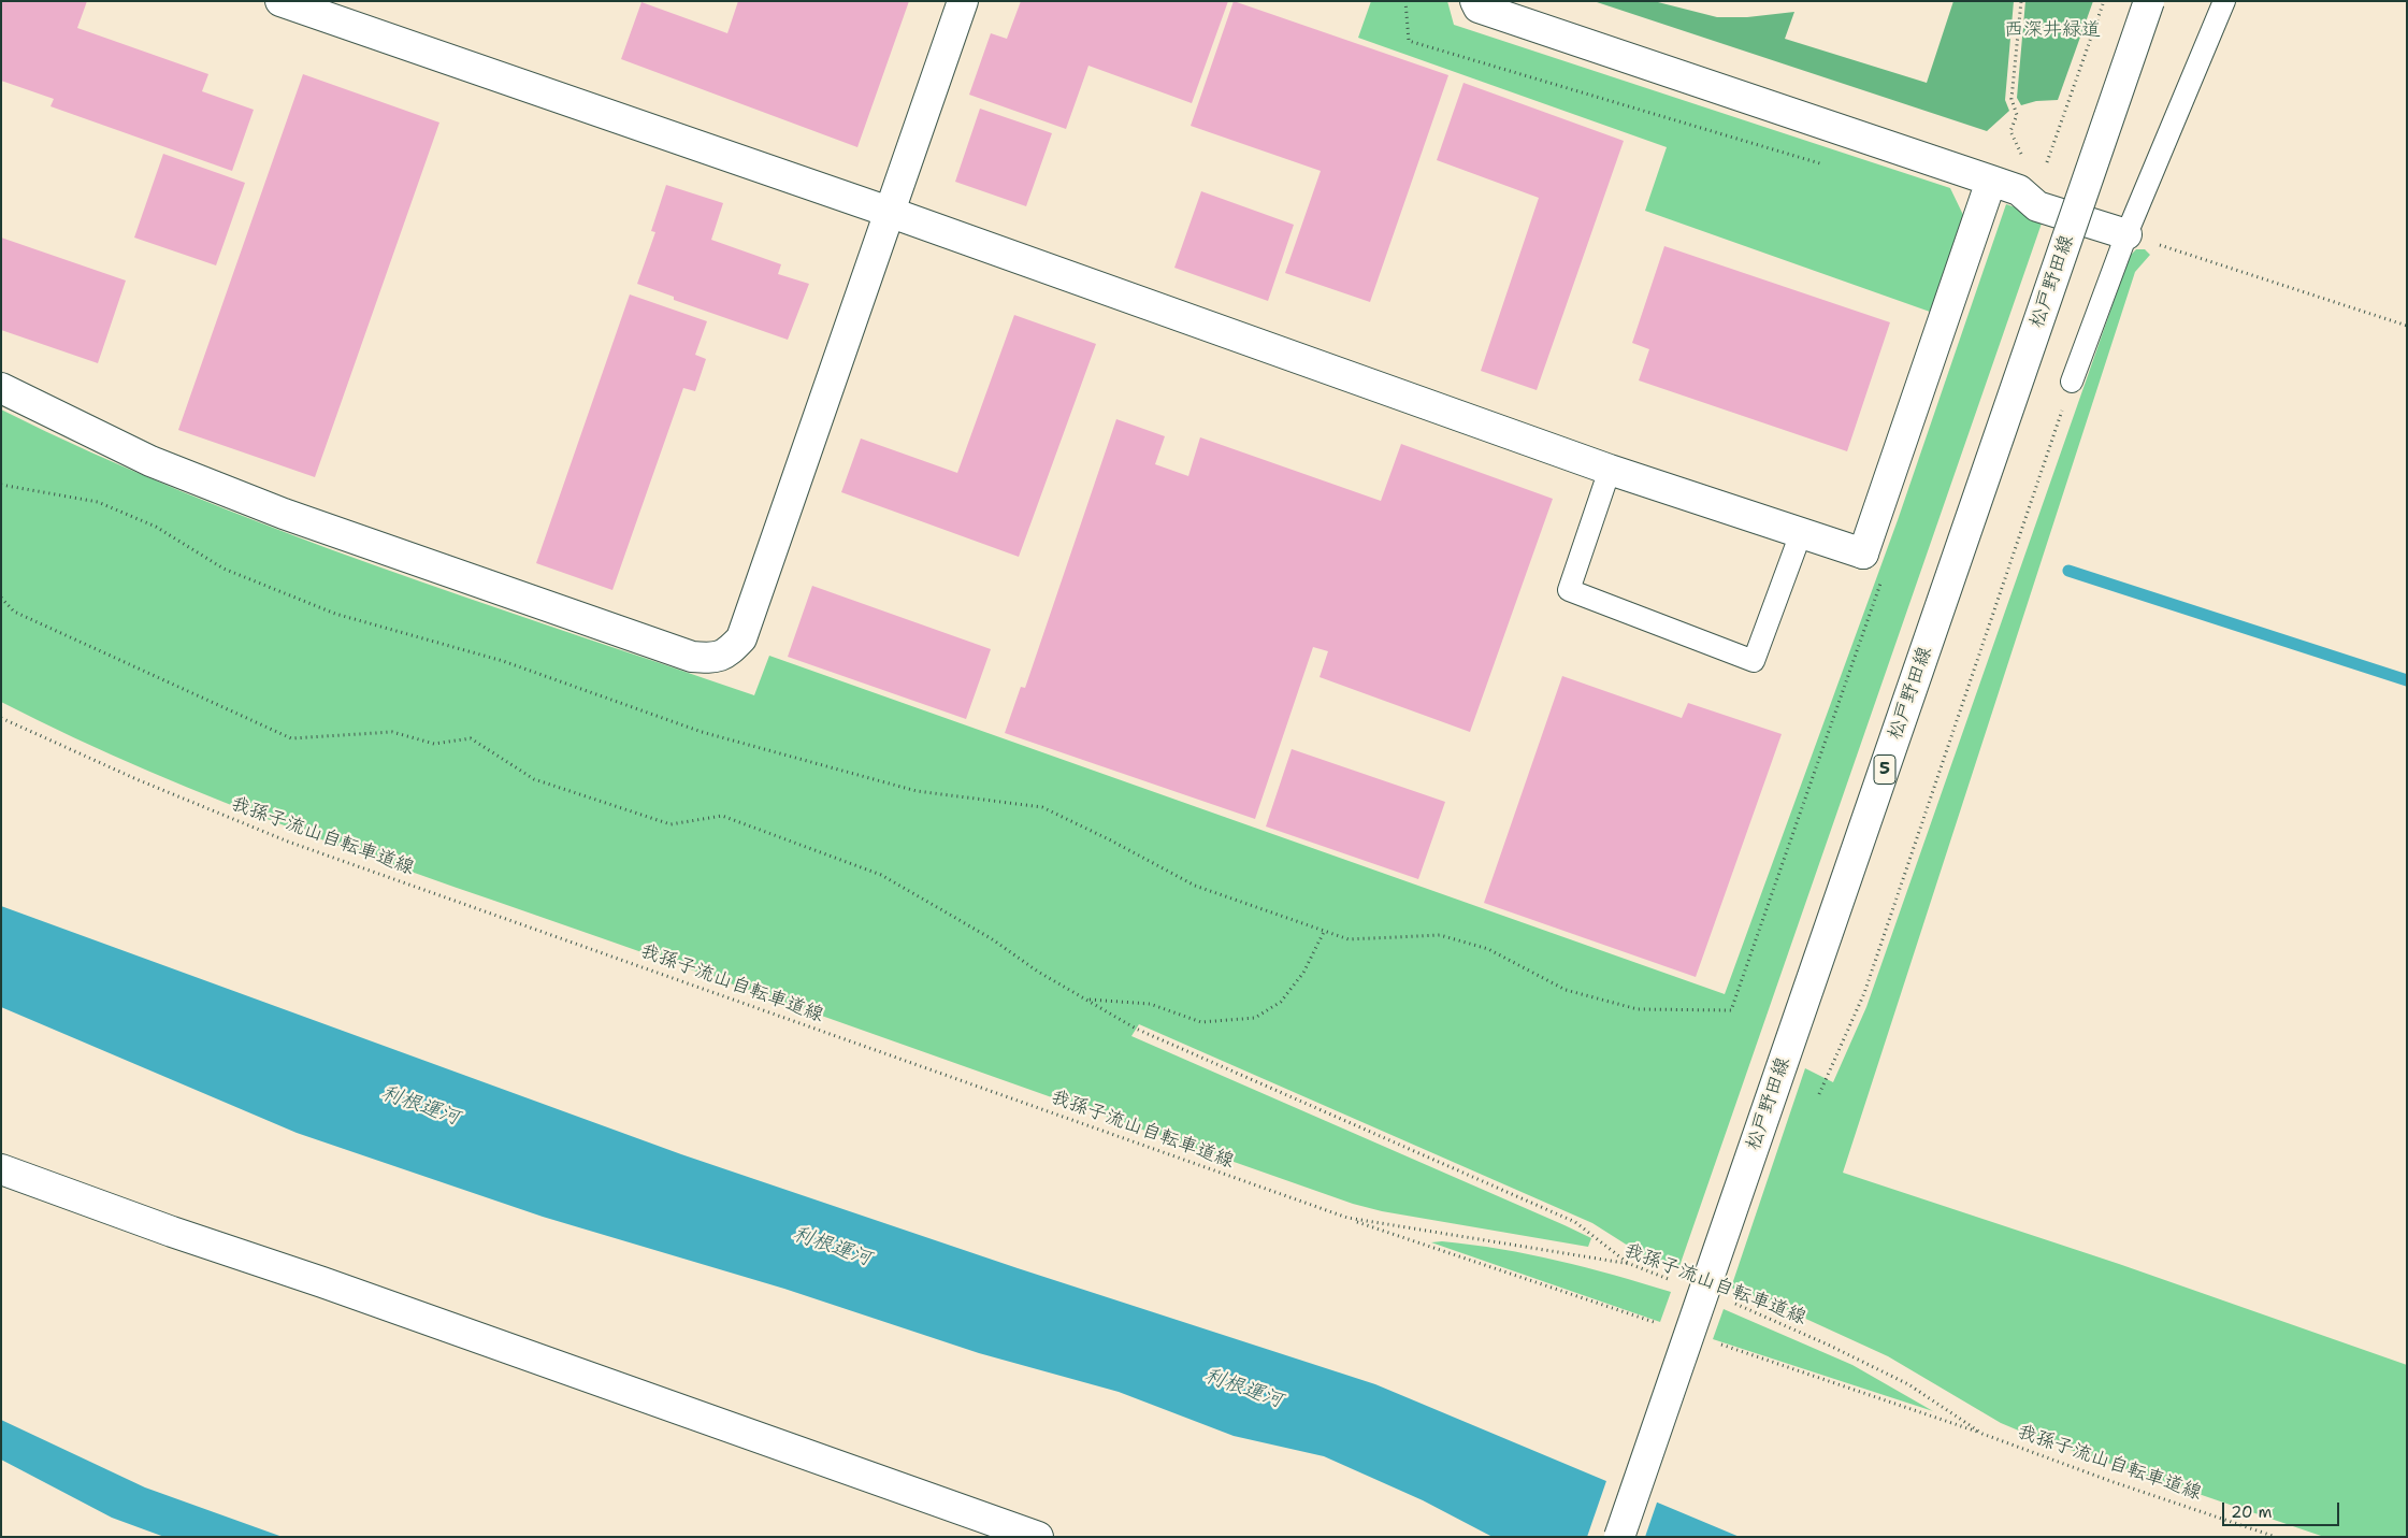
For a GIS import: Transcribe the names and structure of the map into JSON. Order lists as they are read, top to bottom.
{
  "streets": {
    "street": ["松戸野田線", "5"],
    "path": ["我孫子流山自転車道線"]
  },
  "water": ["利根運河"],
  "parks": ["西深井緑道"],
  "scale_bar": "20 m"
}
